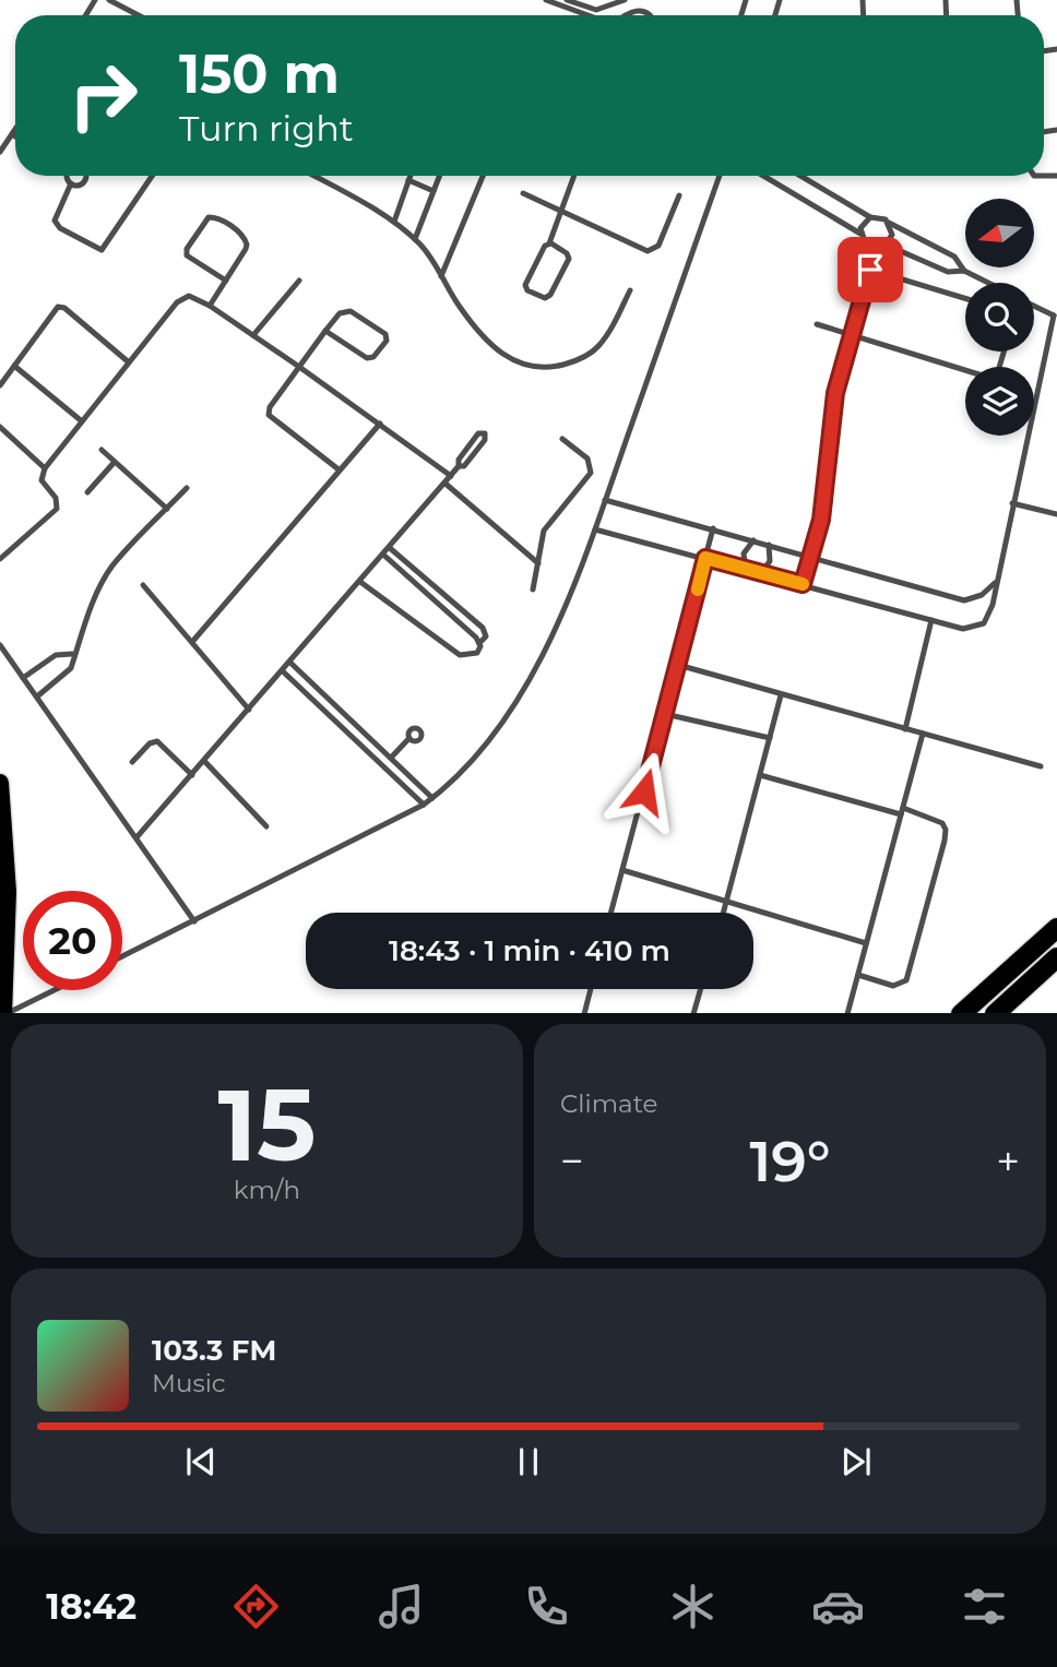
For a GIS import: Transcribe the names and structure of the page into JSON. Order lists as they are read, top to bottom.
{
  "north": "left",
  "page": {
    "turn": ["150 m", "Turn right"],
    "limit": "20",
    "trip": "18:43 · 1 min · 410 m",
    "tile": [
      ["15", "km/h"],
      "Climate"
    ],
    "heat": ["−", "19°", "+"],
    "song": ["103.3 FM", "Music"],
    "tabs": "18:42"
  }
}
